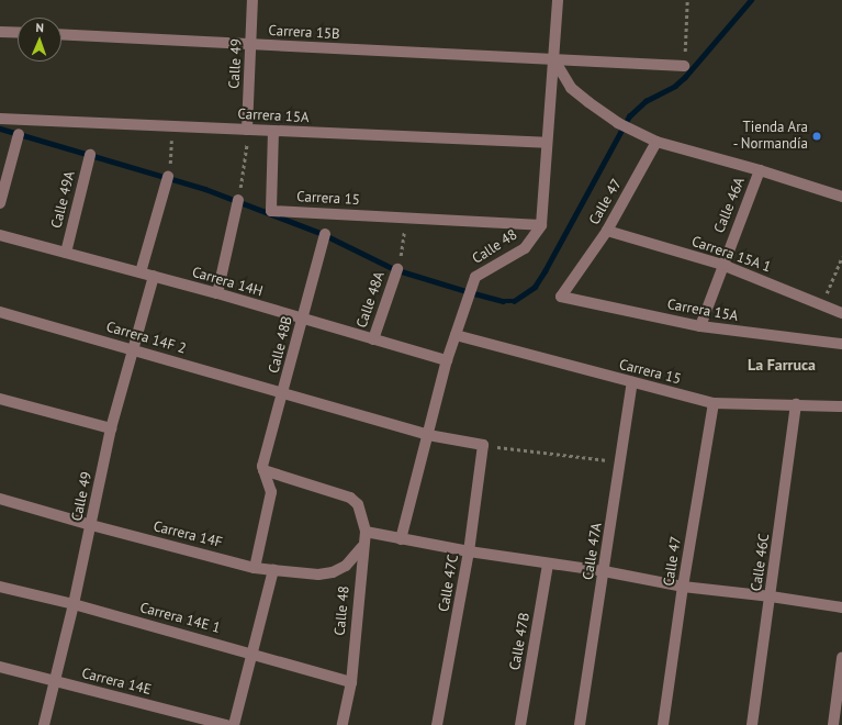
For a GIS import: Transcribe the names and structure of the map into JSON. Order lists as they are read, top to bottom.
{
  "streets": {
    "street": [
      "Carrera 15B",
      "Calle 49",
      "Carrera 15A",
      "Carrera 15",
      "Calle 49A",
      "Calle 47",
      "Calle 46A",
      "Calle 48",
      "Carrera 15A 1",
      "Carrera 14H",
      "Calle 48A",
      "Carrera 14F 2",
      "Calle 48B",
      "Carrera 14F",
      "Calle 47A",
      "Calle 46C",
      "Calle 47C",
      "Carrera 14E 1",
      "Calle 47B",
      "Carrera 14E"
    ]
  },
  "crossings": [
    ["Carrera 15B", "Calle 49"],
    ["Calle 49", "Carrera 15A"],
    ["Calle 49", "Carrera 14H"],
    ["Calle 49", "Carrera 14F 2"],
    ["Calle 49", "Carrera 14F"],
    ["Calle 49", "Carrera 14E 1"],
    ["Calle 49", "Carrera 14E"],
    ["Carrera 15A", "Carrera 15"],
    ["Carrera 15A", "Calle 47"],
    ["Carrera 15A", "Calle 46A"],
    ["Carrera 15", "Calle 47"],
    ["Carrera 15", "Calle 48"],
    ["Carrera 15", "Calle 47A"],
    ["Carrera 15", "Calle 46C"],
    ["Calle 49A", "Carrera 14H"],
    ["Calle 47", "Carrera 15A 1"],
    ["Calle 46A", "Carrera 15A 1"],
    ["Calle 48", "Carrera 14H"],
    ["Calle 48", "Carrera 14F 2"],
    ["Calle 48", "Calle 48B"],
    ["Calle 48", "Carrera 14F"],
    ["Calle 48", "Carrera 14E 1"],
    ["Carrera 14H", "Calle 48A"],
    ["Carrera 14H", "Calle 48B"],
    ["Carrera 14F 2", "Calle 48B"],
    ["Carrera 14F 2", "Calle 47C"]
  ],
  "districts": ["La Farruca"],
  "places": ["Tienda Ara - Normandía"],
  "north": "top"
}
